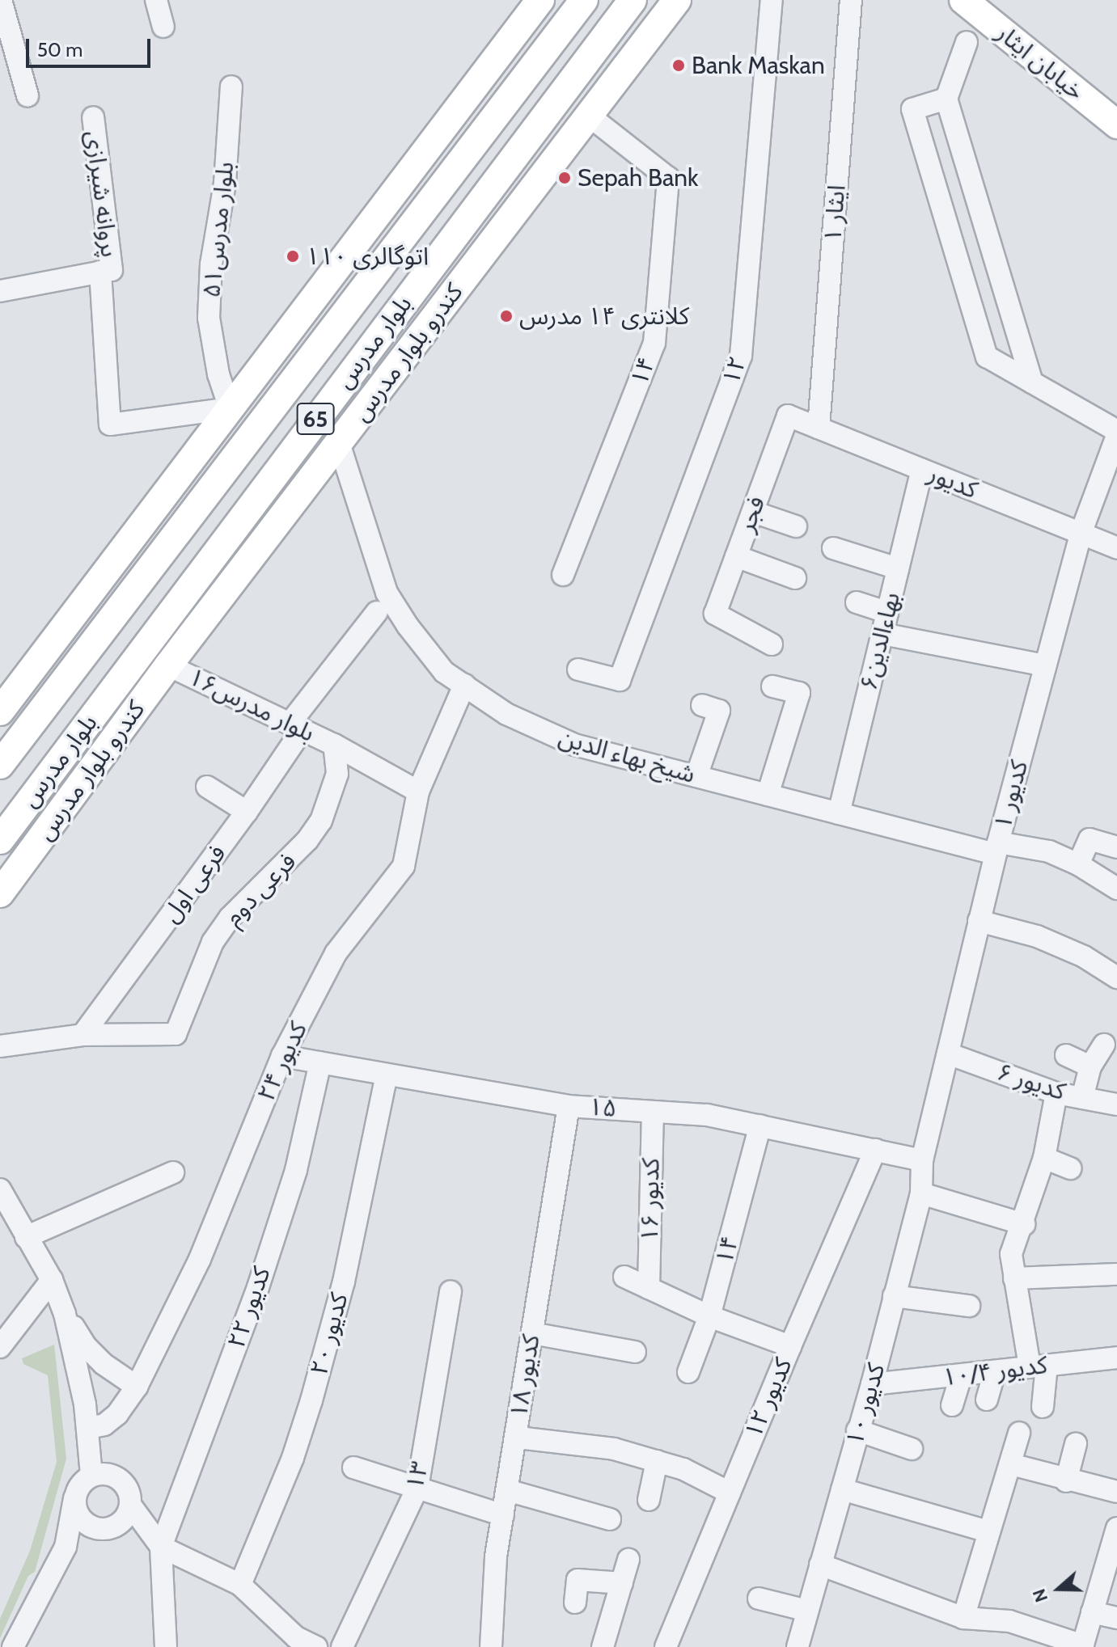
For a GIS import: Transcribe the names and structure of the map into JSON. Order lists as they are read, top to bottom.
{
  "streets": {
    "main road": [
      "خیابان ایثار",
      "بلوار مدرس",
      "کندرو بلوار مدرس",
      "65"
    ],
    "street": [
      "پروانه شیرازی",
      "ایثار ۱",
      "بلوار مدرس۵۱",
      "۱۲",
      "۱۴",
      "کدیور",
      "فجر",
      "۶بهاءالدين",
      "بلوار مدرس۱۶",
      "شیخ بهاء الدین",
      "کدیور ۱",
      "فرعی اول",
      "فرعی دوم",
      "کدیور ۲۴",
      "کدیور ۶",
      "۱۵",
      "کدیور ۱۶",
      "کدیور ۲۲",
      "کدیور ۲۰",
      "کدیور ۱۰/۴",
      "کدیور ۱۸",
      "کدیور ۱۲",
      "کدیور ۱۰",
      "۱۳"
    ]
  },
  "crossings": [
    ["پروانه شیرازی", "بلوار مدرس۵۱"],
    ["ایثار ۱", "کدیور"],
    ["کندرو بلوار مدرس", "۱۴"],
    ["کندرو بلوار مدرس", "بلوار مدرس۱۶"],
    ["کندرو بلوار مدرس", "شیخ بهاء الدین"],
    ["۱۴", "۱۵"],
    ["کدیور", "فجر"],
    ["کدیور", "۶بهاءالدين"],
    ["کدیور", "کدیور ۱"],
    ["۶بهاءالدين", "شیخ بهاء الدین"],
    ["بلوار مدرس۱۶", "فرعی اول"],
    ["بلوار مدرس۱۶", "فرعی دوم"],
    ["بلوار مدرس۱۶", "کدیور ۲۴"],
    ["شیخ بهاء الدین", "کدیور ۱"],
    ["شیخ بهاء الدین", "کدیور ۲۴"],
    ["کدیور ۱", "کدیور ۶"],
    ["کدیور ۱", "۱۵"],
    ["کدیور ۱", "کدیور ۱۰"],
    ["فرعی اول", "فرعی دوم"],
    ["کدیور ۲۴", "۱۵"],
    ["۱۵", "کدیور ۱۶"],
    ["۱۵", "کدیور ۲۲"],
    ["۱۵", "کدیور ۲۰"],
    ["۱۵", "کدیور ۱۸"],
    ["۱۵", "کدیور ۱۲"],
    ["۱۵", "کدیور ۱۰"],
    ["کدیور ۱۰/۴", "کدیور ۱۰"]
  ],
  "places": [
    "Bank Maskan",
    "Sepah Bank",
    "اتوگالری ۱۱۰",
    "کلانتری ۱۴ مدرس"
  ],
  "scale_bar": "50 m",
  "north": "left"
}
